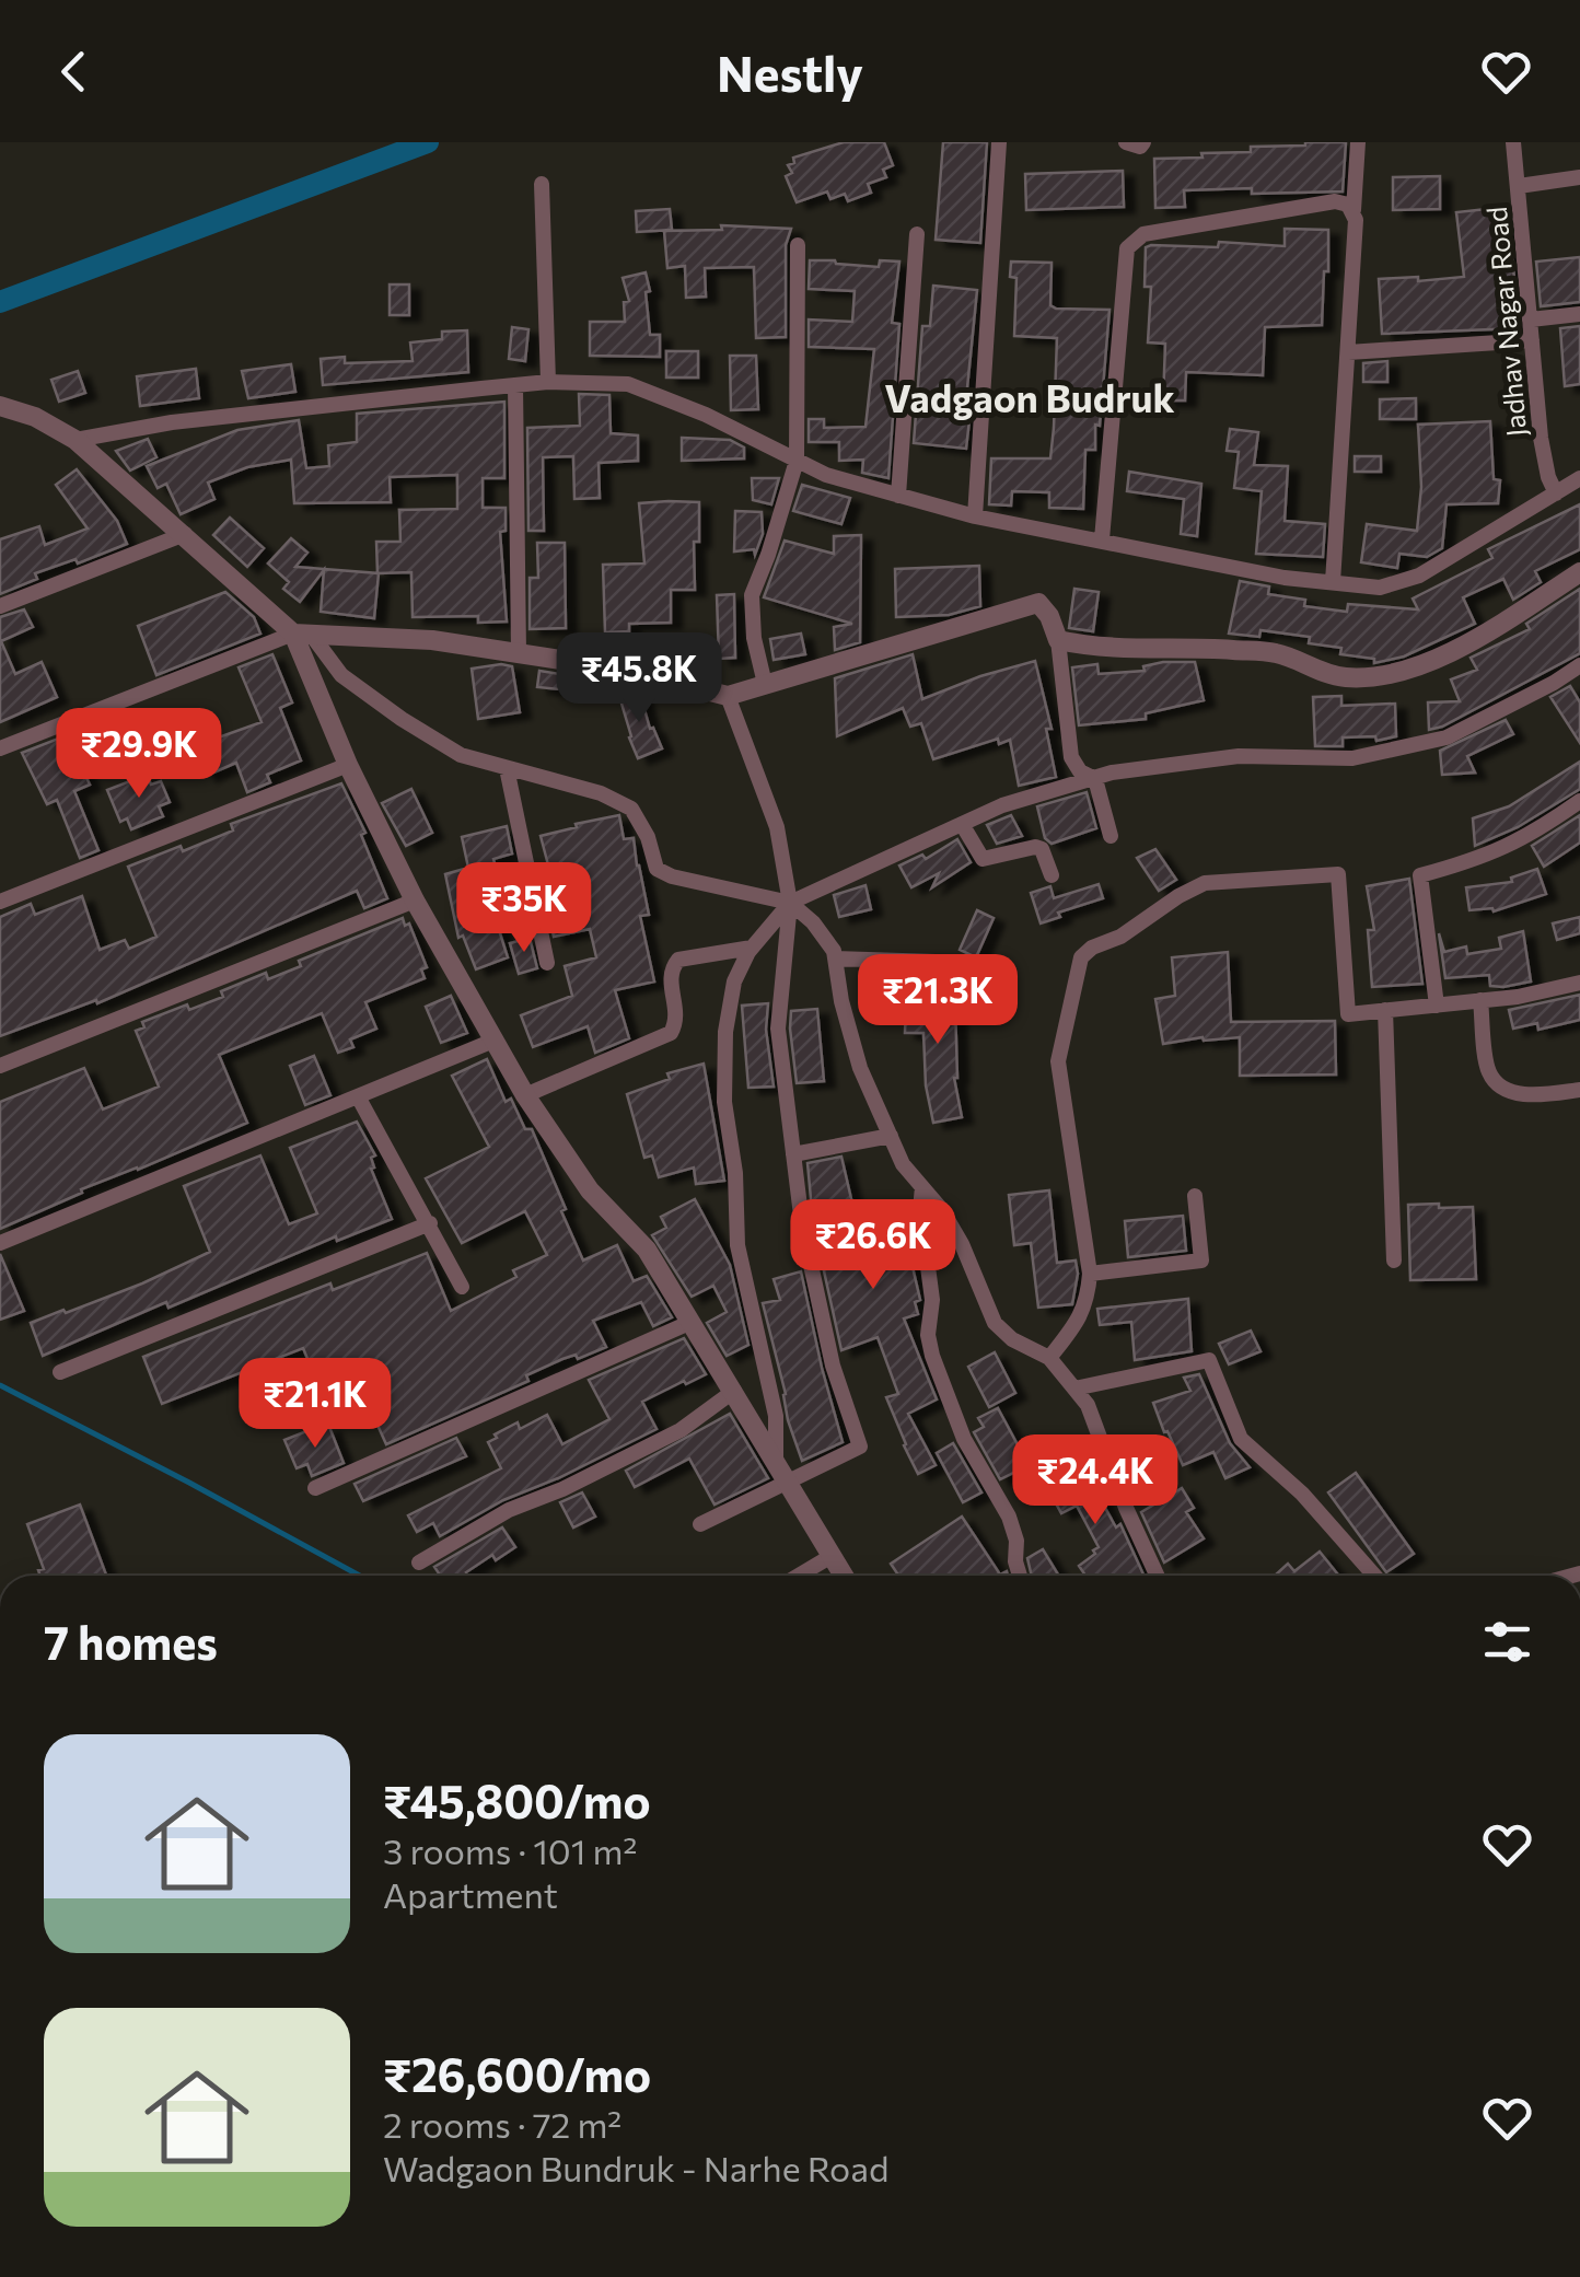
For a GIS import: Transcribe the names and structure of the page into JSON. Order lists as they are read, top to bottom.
{
  "streets": {
    "street": ["Jadhav Nagar Road"]
  },
  "districts": ["Vadgaon Budruk"],
  "page": {
    "header": "Nestly",
    "price": [
      "₹45.8K",
      "₹29.9K",
      "₹35K",
      "₹21.3K",
      "₹26.6K",
      "₹21.1K",
      "₹24.4K"
    ],
    "heading": "7 homes",
    "list": [
      {
        "name": "₹45,800/mo",
        "note": "3 rooms · 101 m² · Apartment"
      },
      {
        "name": "₹26,600/mo",
        "note": "2 rooms · 72 m² · Wadgaon Bundruk - Narhe Road"
      }
    ]
  }
}
